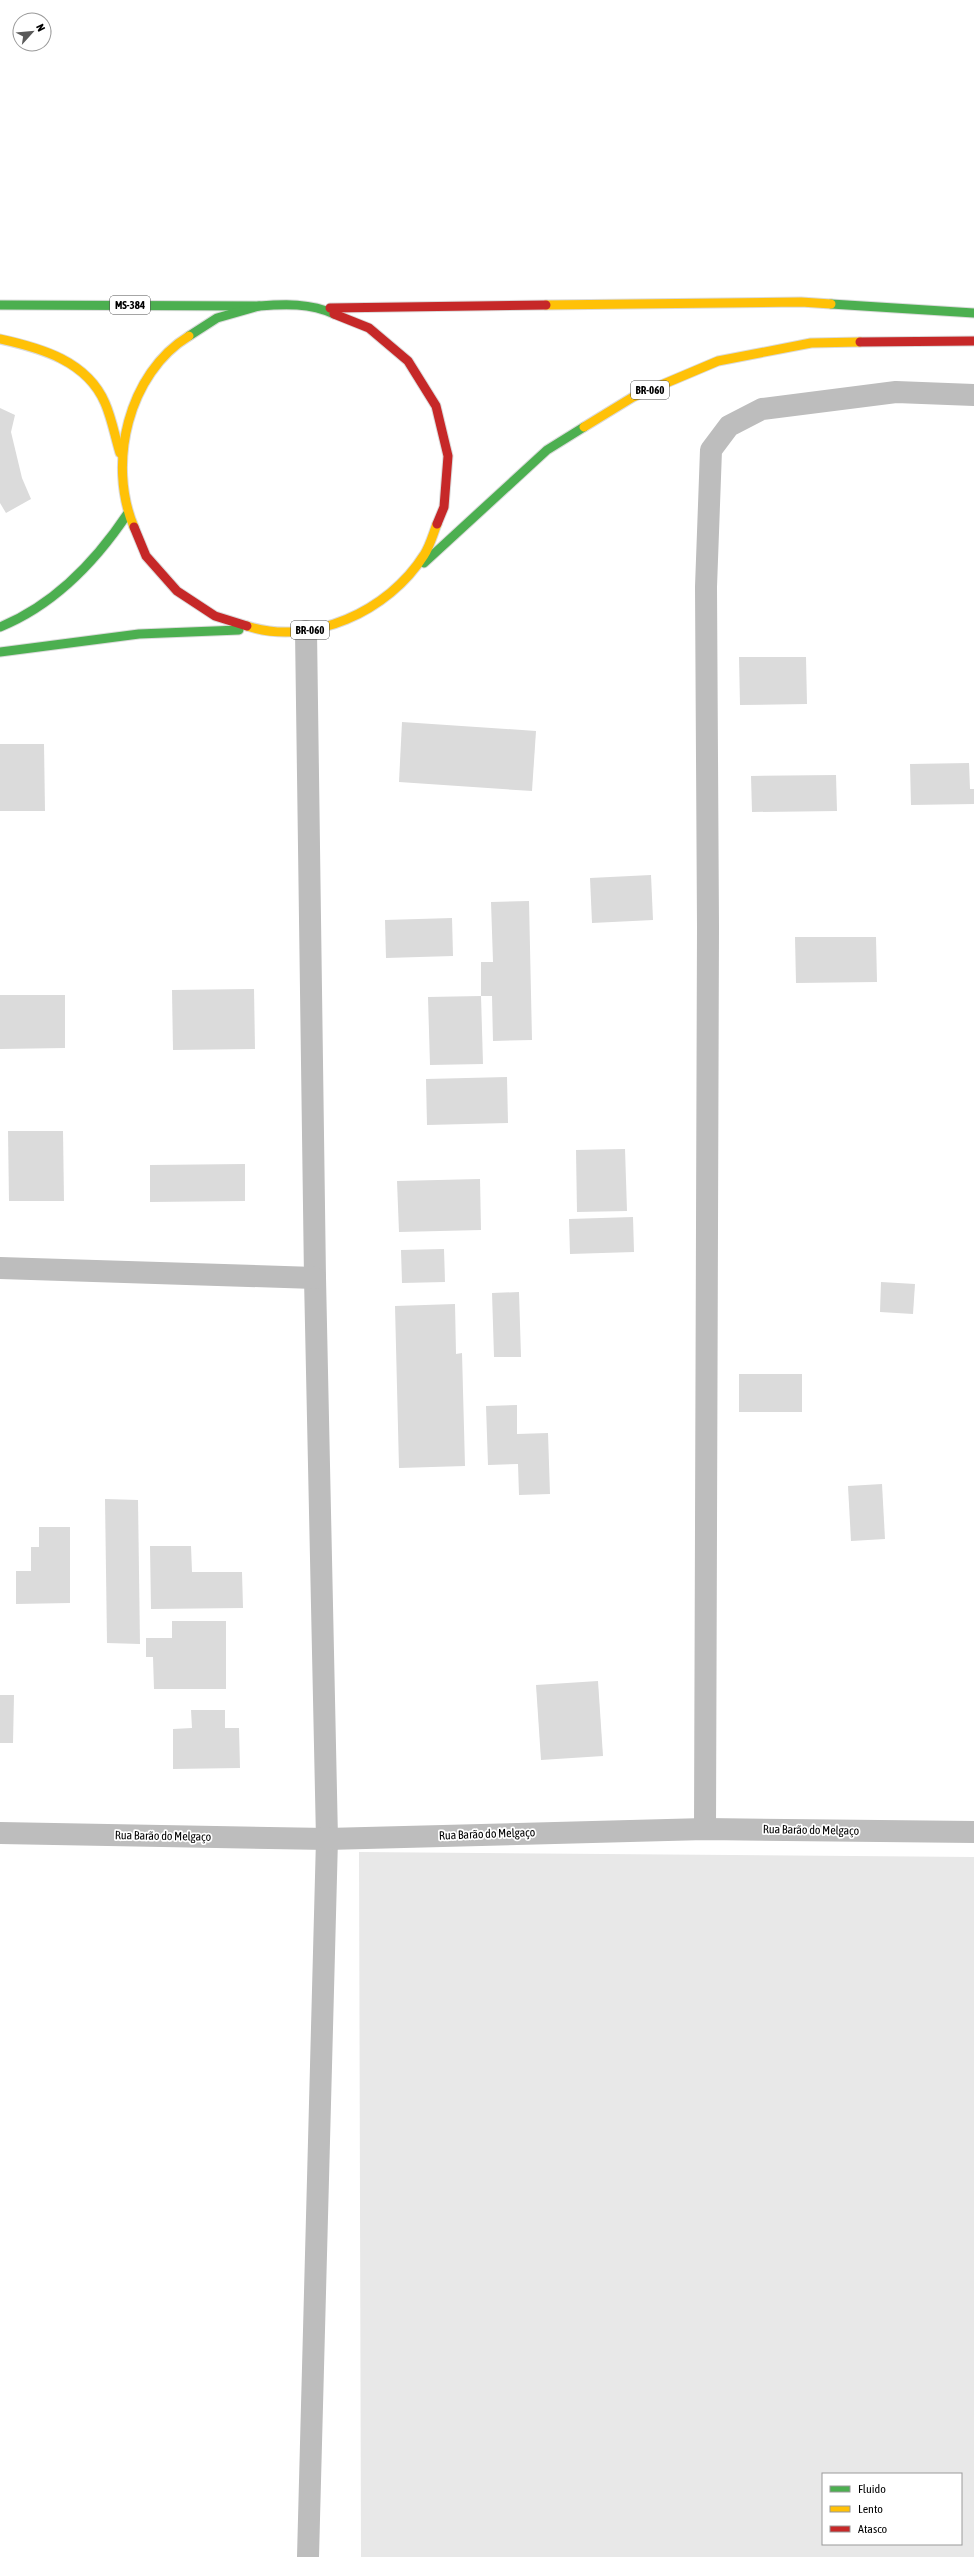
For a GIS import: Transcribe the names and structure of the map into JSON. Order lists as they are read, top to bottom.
{
  "streets": {
    "main road": ["MS-384", "BR-060"],
    "street": ["Rua Barão do Melgaço"]
  },
  "crossings": [
    ["MS-384", "BR-060"]
  ],
  "legend": ["Fluido", "Lento", "Atasco"],
  "north": "top right"
}
